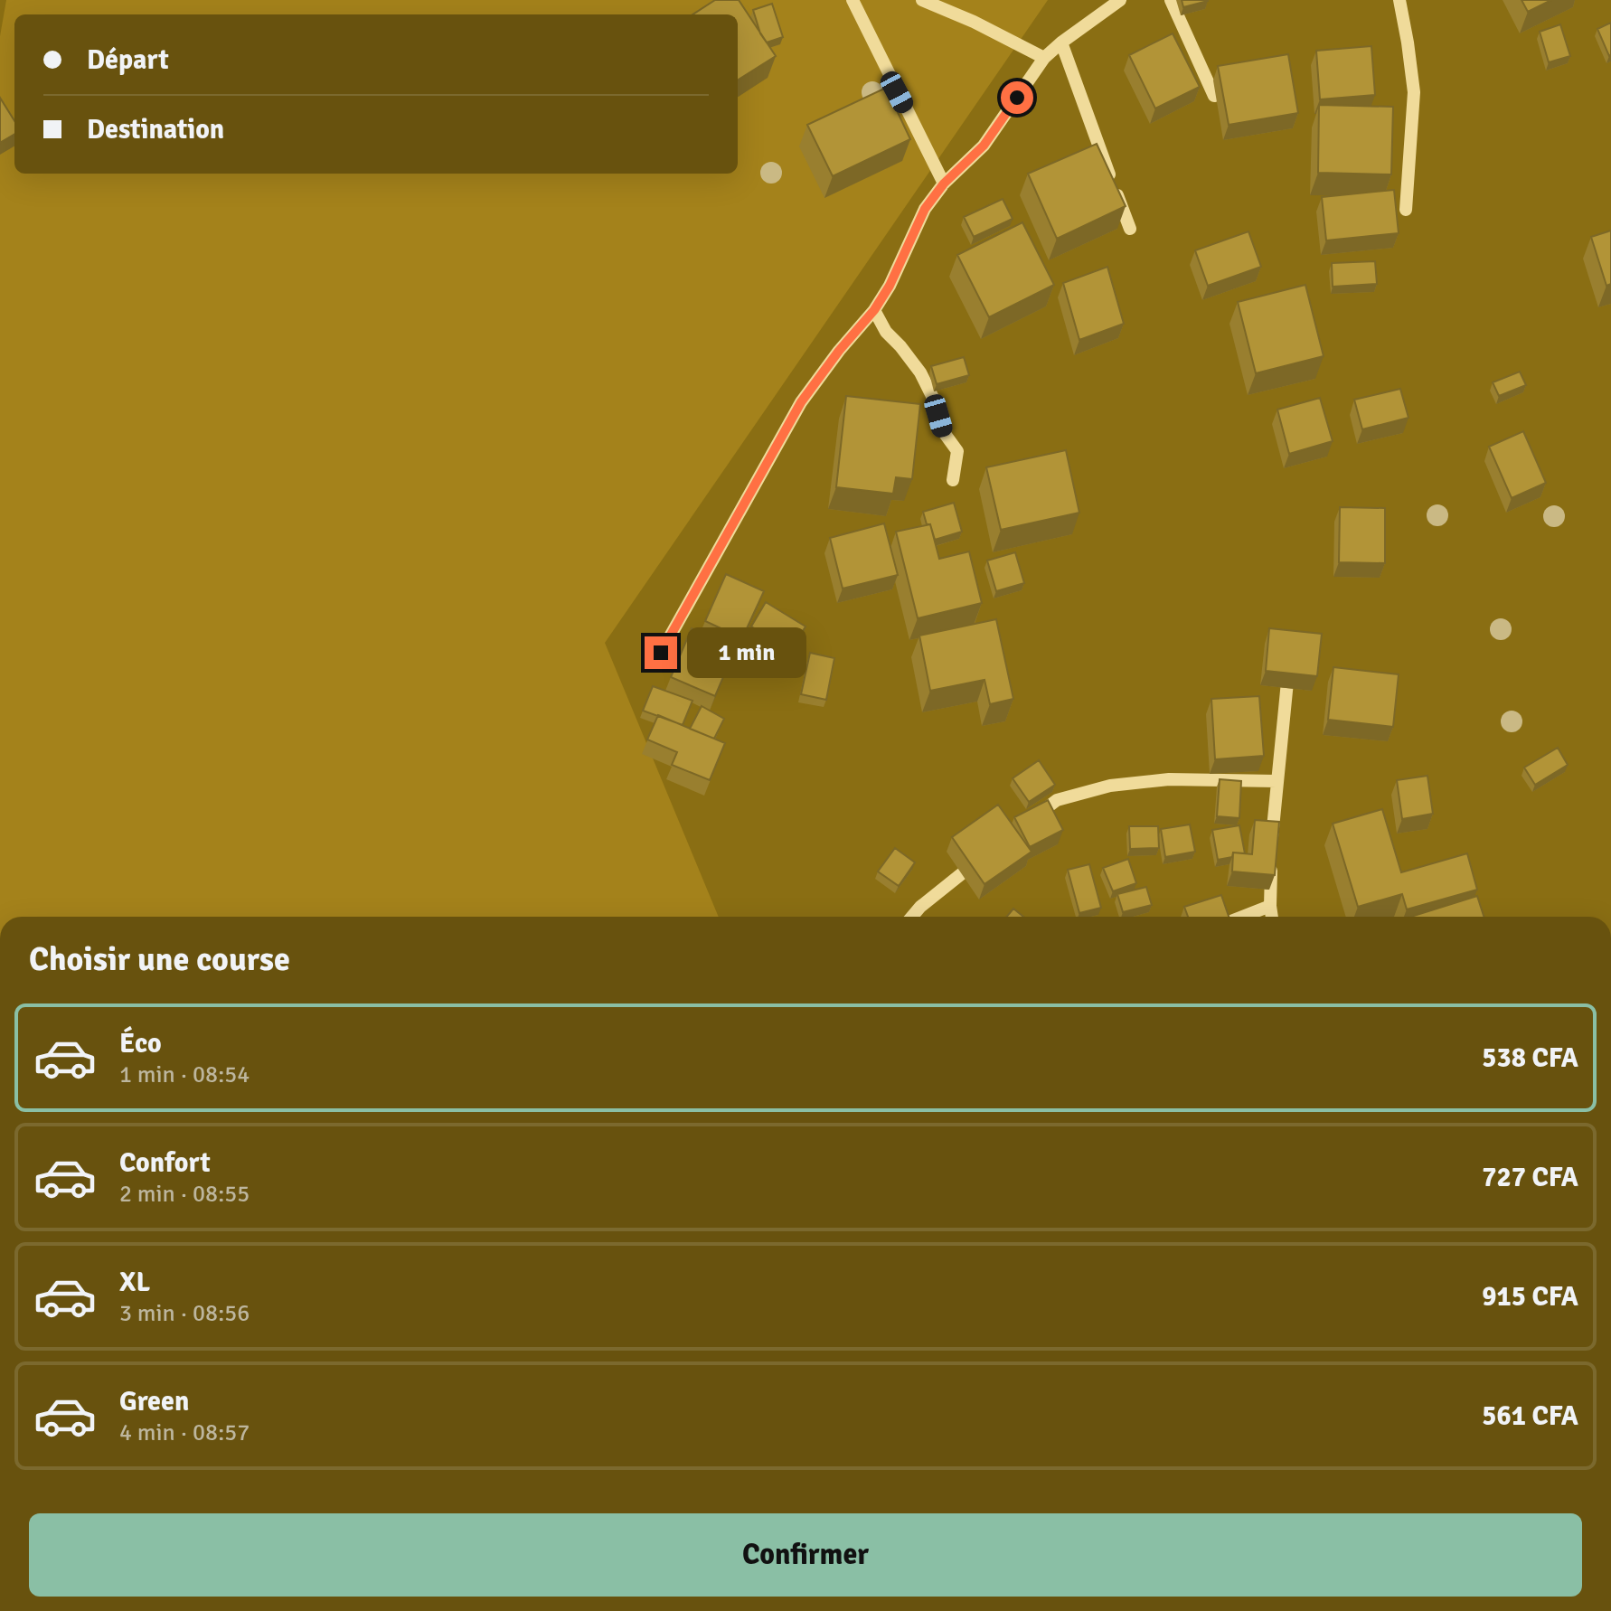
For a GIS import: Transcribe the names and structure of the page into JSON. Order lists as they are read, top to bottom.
{
  "page": {
    "banner": ["Départ", "Destination"],
    "bubble": "1 min",
    "heading": "Choisir une course",
    "list": [
      {
        "name": "Éco",
        "note": "1 min · 08:54",
        "value": "538 CFA"
      },
      {
        "name": "Confort",
        "note": "2 min · 08:55",
        "value": "727 CFA"
      },
      {
        "name": "XL",
        "note": "3 min · 08:56",
        "value": "915 CFA"
      },
      {
        "name": "Green",
        "note": "4 min · 08:57",
        "value": "561 CFA"
      }
    ],
    "buttons": "Confirmer"
  }
}
